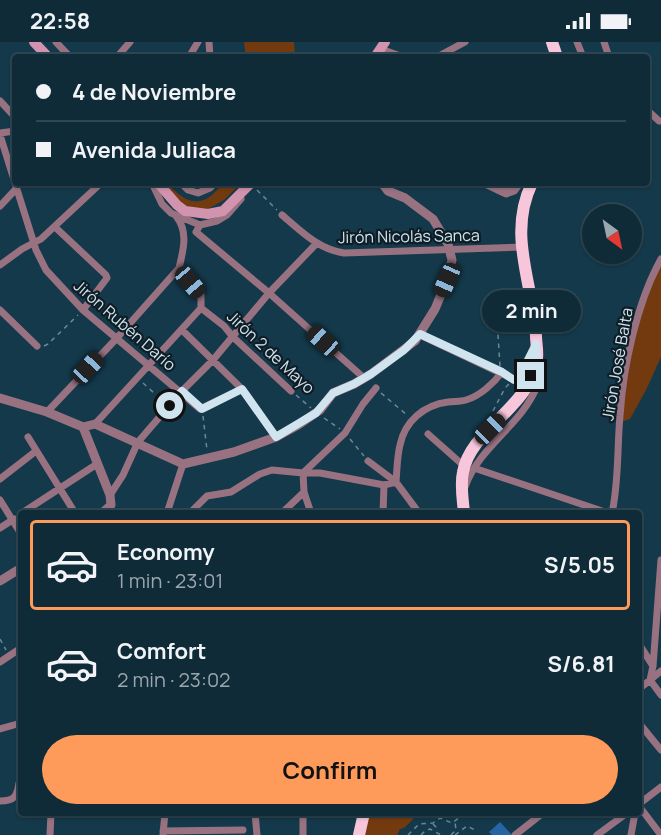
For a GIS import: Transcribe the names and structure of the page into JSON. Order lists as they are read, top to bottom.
{
  "streets": {
    "street": [
      "Jirón Nicolás Sanca",
      "Jirón Rubén Darío",
      "Jirón 2 de Mayo",
      "Jirón José Balta"
    ]
  },
  "north": "bottom right",
  "page": {
    "status": "22:58",
    "banner": ["4 de Noviembre", "Avenida Juliaca"],
    "bubble": "2 min",
    "list": [
      {
        "name": "Economy",
        "note": "1 min · 23:01",
        "value": "S/5.05"
      },
      {
        "name": "Comfort",
        "note": "2 min · 23:02",
        "value": "S/6.81"
      }
    ],
    "buttons": "Confirm"
  }
}
